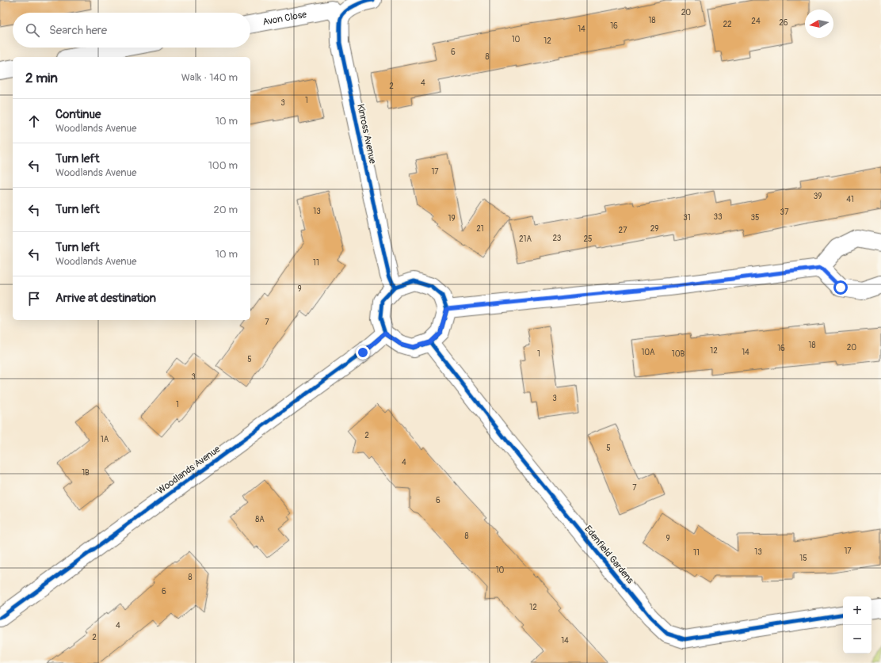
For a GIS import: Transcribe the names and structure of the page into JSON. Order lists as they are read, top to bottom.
{
  "streets": {
    "street": [
      "Avon Close",
      "Kinross Avenue",
      "Woodlands Avenue",
      "Edenfield Gardens"
    ]
  },
  "crossings": [
    ["Avon Close", "Kinross Avenue"],
    ["Kinross Avenue", "Woodlands Avenue"],
    ["Kinross Avenue", "Edenfield Gardens"],
    ["Woodlands Avenue", "Edenfield Gardens"]
  ],
  "house_numbers": [
    "20",
    "18",
    "24",
    "26",
    "22",
    "16",
    "14",
    "10",
    "12",
    "6",
    "8",
    "4",
    "2",
    "1",
    "3",
    "17",
    "39",
    "41",
    "13",
    "37",
    "33",
    "31",
    "35",
    "19",
    "21",
    "29",
    "27",
    "23",
    "21A",
    "25",
    "11",
    "9",
    "7",
    "18",
    "20",
    "16",
    "12",
    "10A",
    "14",
    "1",
    "10B",
    "5",
    "3",
    "3",
    "1",
    "2",
    "1A",
    "5",
    "4",
    "1B",
    "7",
    "6",
    "8A",
    "8",
    "9",
    "17",
    "13",
    "11",
    "15",
    "10",
    "8",
    "6",
    "12",
    "4",
    "2",
    "14"
  ],
  "north": "left",
  "page": {
    "search": "Search here",
    "heading": ["2 min", "Walk · 140 m"],
    "list": [
      ["Continue", "Woodlands Avenue", "10 m"],
      ["Turn left", "Woodlands Avenue", "100 m"],
      ["Turn left", "20 m"],
      ["Turn left", "Woodlands Avenue", "10 m"],
      "Arrive at destination"
    ],
    "map_buttons": ["+", "−"]
  }
}
